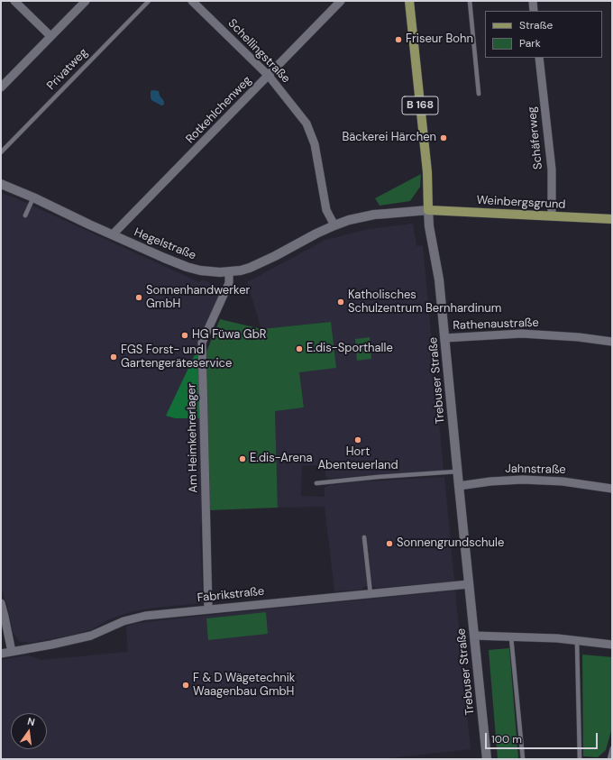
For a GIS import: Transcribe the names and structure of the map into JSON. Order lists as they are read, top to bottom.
{
  "streets": {
    "main road": ["B 168", "Weinbergsgrund", "Trebuser Straße"],
    "street": [
      "Schellingstraße",
      "Rotkehlchenweg",
      "Schäferweg",
      "Hegelstraße",
      "Rathenaustraße",
      "Am Heimkehrerlager",
      "Jahnstraße",
      "Fabrikstraße"
    ],
    "lane": ["Privatweg"]
  },
  "crossings": [
    ["Schellingstraße", "Rotkehlchenweg"],
    ["Schellingstraße", "Hegelstraße"],
    ["Rotkehlchenweg", "Hegelstraße"],
    ["Schäferweg", "Weinbergsgrund"],
    ["Weinbergsgrund", "Hegelstraße"],
    ["Weinbergsgrund", "Trebuser Straße"],
    ["Hegelstraße", "Trebuser Straße"],
    ["Hegelstraße", "Am Heimkehrerlager"],
    ["Rathenaustraße", "Trebuser Straße"],
    ["Trebuser Straße", "Jahnstraße"],
    ["Trebuser Straße", "Fabrikstraße"],
    ["Am Heimkehrerlager", "Fabrikstraße"]
  ],
  "places": [
    "Friseur Bohn",
    "Bäckerei Härchen",
    "Sonnenhandwerker GmbH",
    "Katholisches Schulzentrum Bernhardinum",
    "HG Füwa GbR",
    "E.dis-Sporthalle",
    "FGS Forst- und Gartengeräteservice",
    "Hort Abenteuerland",
    "E.dis-Arena",
    "Sonnengrundschule",
    "F & D Wägetechnik Waagenbau GmbH"
  ],
  "legend": ["Straße", "Park"],
  "scale_bar": "100 m",
  "north": "top"
}
